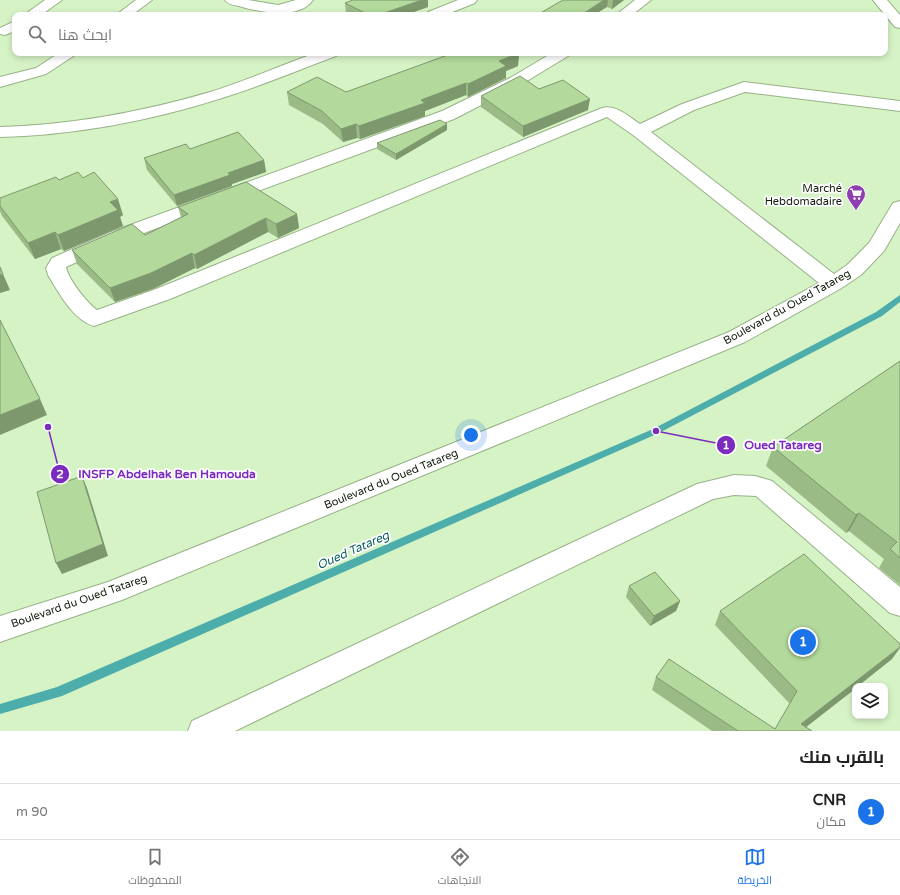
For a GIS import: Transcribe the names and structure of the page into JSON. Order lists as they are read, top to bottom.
{
  "streets": {
    "street": ["Boulevard du Oued Tatareg"]
  },
  "water": ["Oued Tatareg"],
  "places": {
    "supermarket": ["Marché Hebdomadaire"],
    "other": ["INSFP Abdelhak Ben Hamouda", "Oued Tatareg"]
  },
  "page": {
    "search": "ابحث هنا",
    "pins": "1",
    "heading": "بالقرب منك",
    "list": [
      {
        "mark": "1",
        "name": "CNR",
        "note": "مكان",
        "value": "90 m"
      }
    ],
    "nav": ["الخريطة", "الاتجاهات", "المحفوظات"]
  }
}
